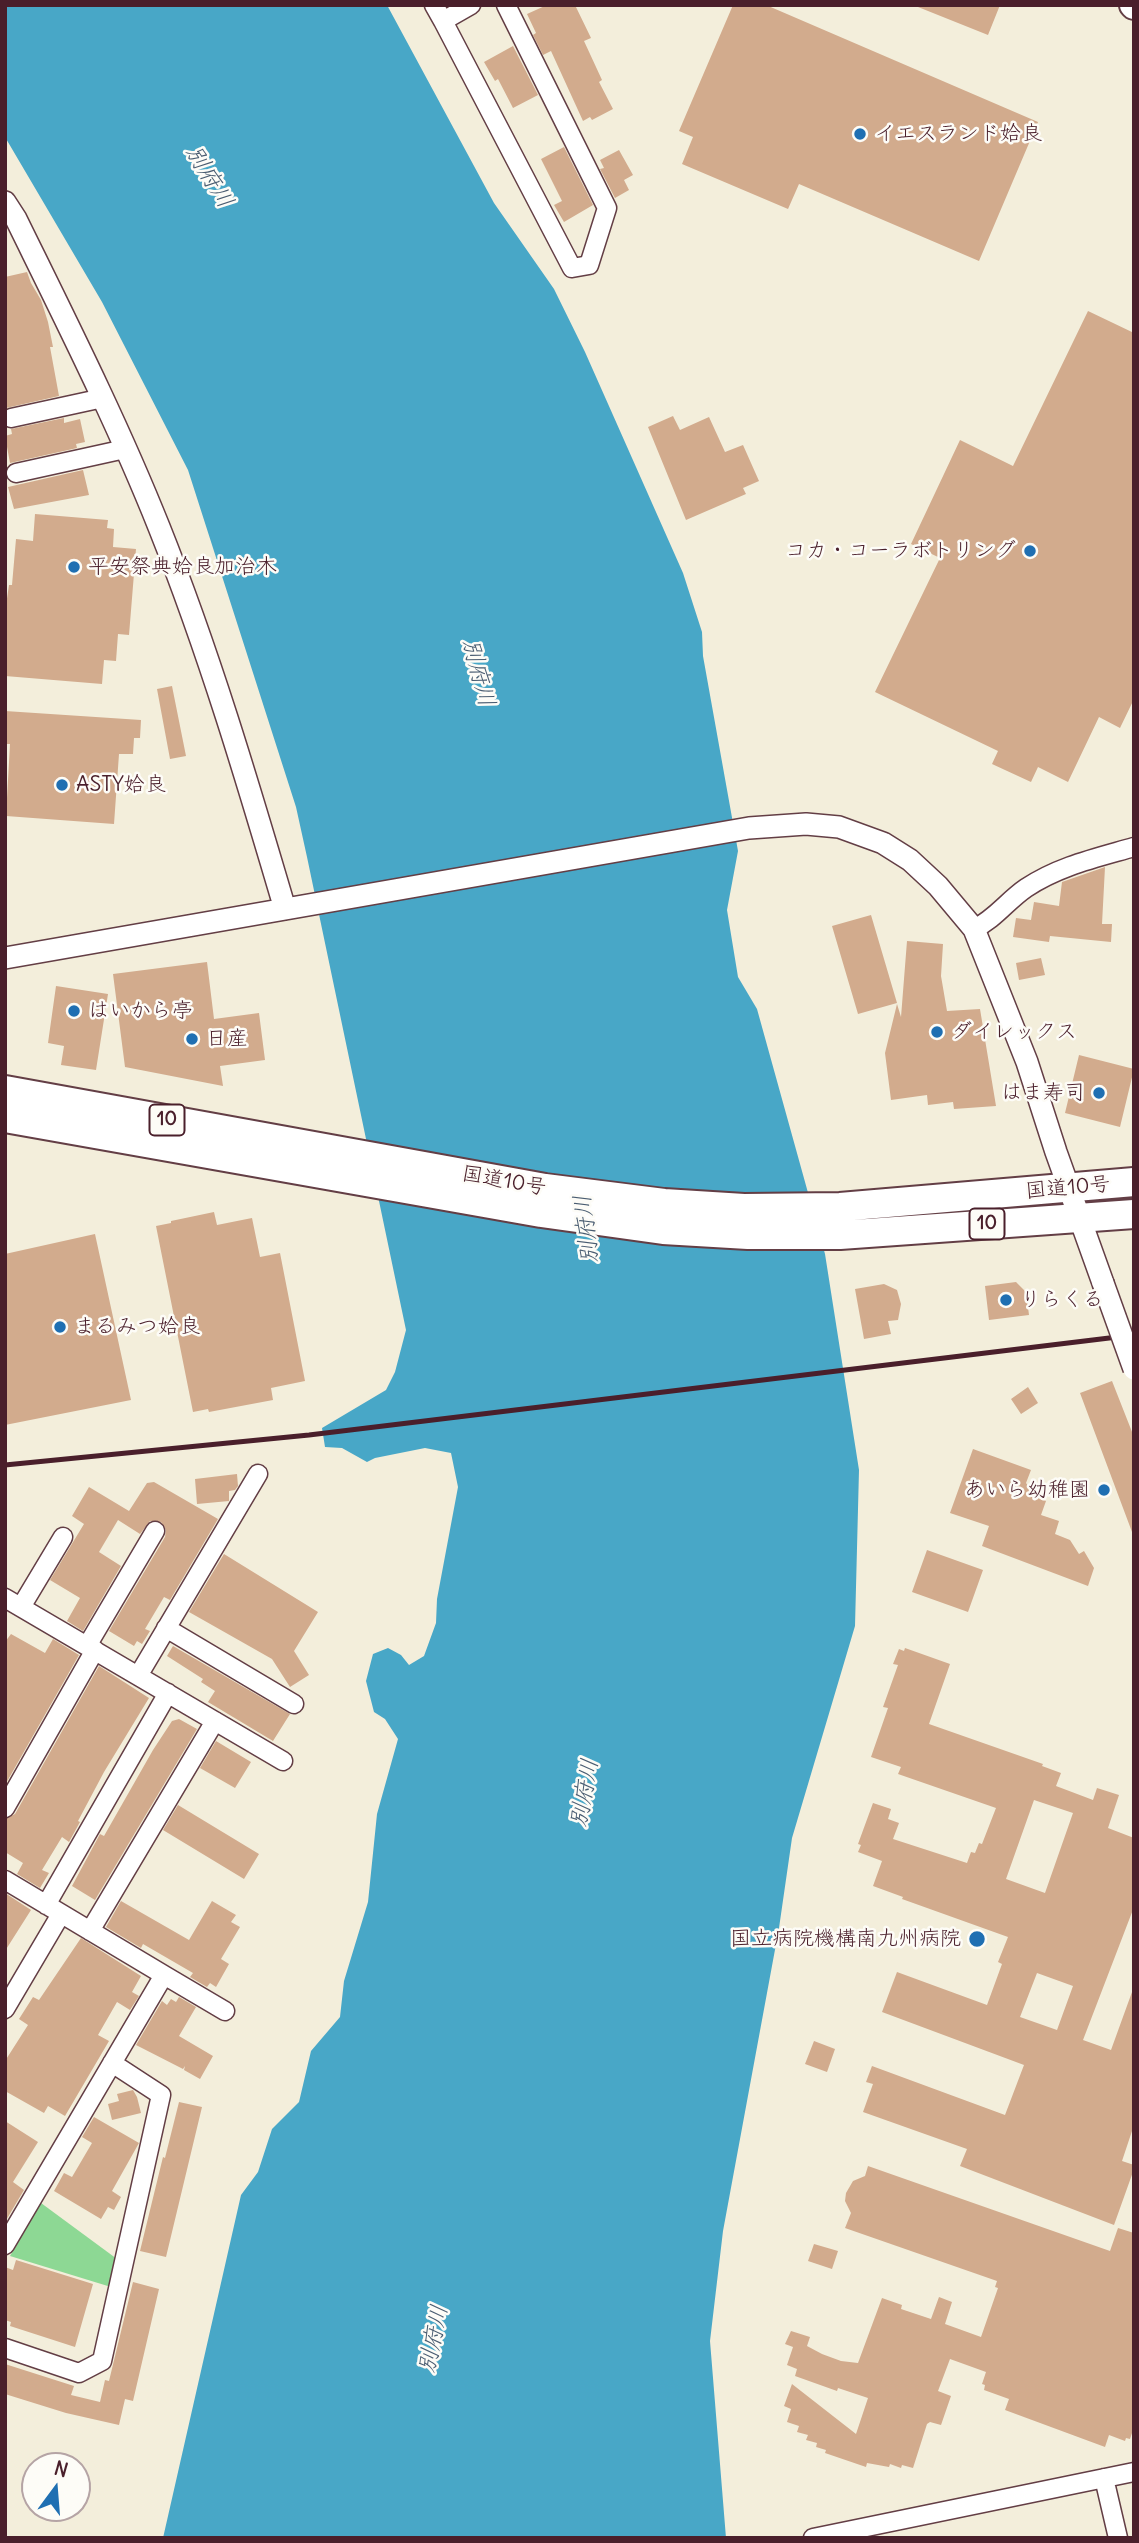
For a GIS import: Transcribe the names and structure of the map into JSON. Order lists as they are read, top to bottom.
{
  "streets": {
    "highway": ["10", "国道10号"]
  },
  "water": ["別府川"],
  "places": [
    "イエスランド姶良",
    "コカ・コーラボトリング",
    "平安祭典姶良加治木",
    "ASTY姶良",
    "はいから亭",
    "ダイレックス",
    "日産",
    "はま寿司",
    "りらくる",
    "まるみつ姶良",
    "あいら幼稚園",
    "国立病院機構南九州病院"
  ],
  "north": "top"
}
